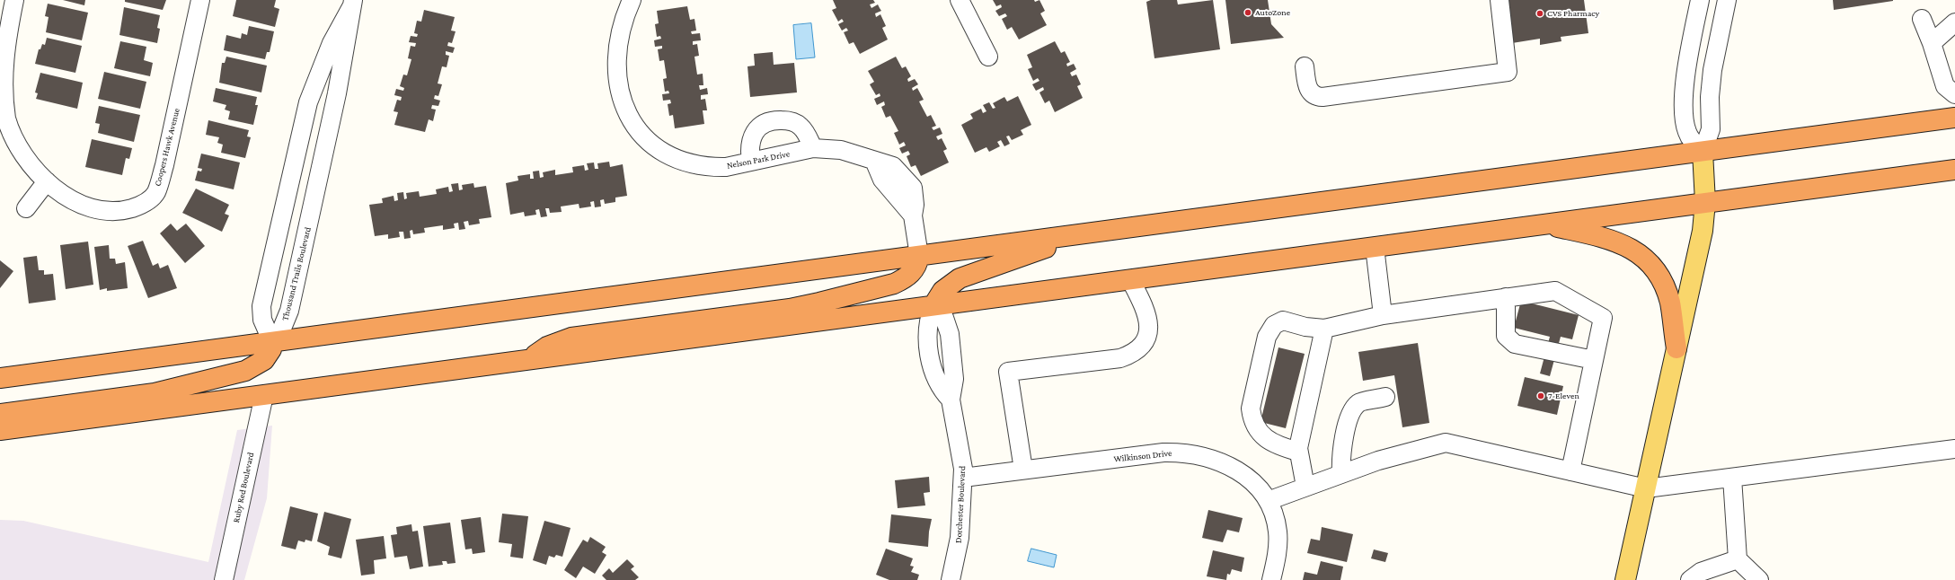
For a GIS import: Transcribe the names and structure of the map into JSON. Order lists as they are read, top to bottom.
{
  "streets": {
    "street": [
      "Coopers Hawk Avenue",
      "Nelson Park Drive",
      "Thousand Trails Boulevard",
      "Wilkinson Drive",
      "Ruby Red Boulevard",
      "Dorchester Boulevard"
    ]
  },
  "crossings": [
    ["Wilkinson Drive", "Dorchester Boulevard"]
  ],
  "places": ["AutoZone", "CVS Pharmacy", "7-Eleven"]
}
